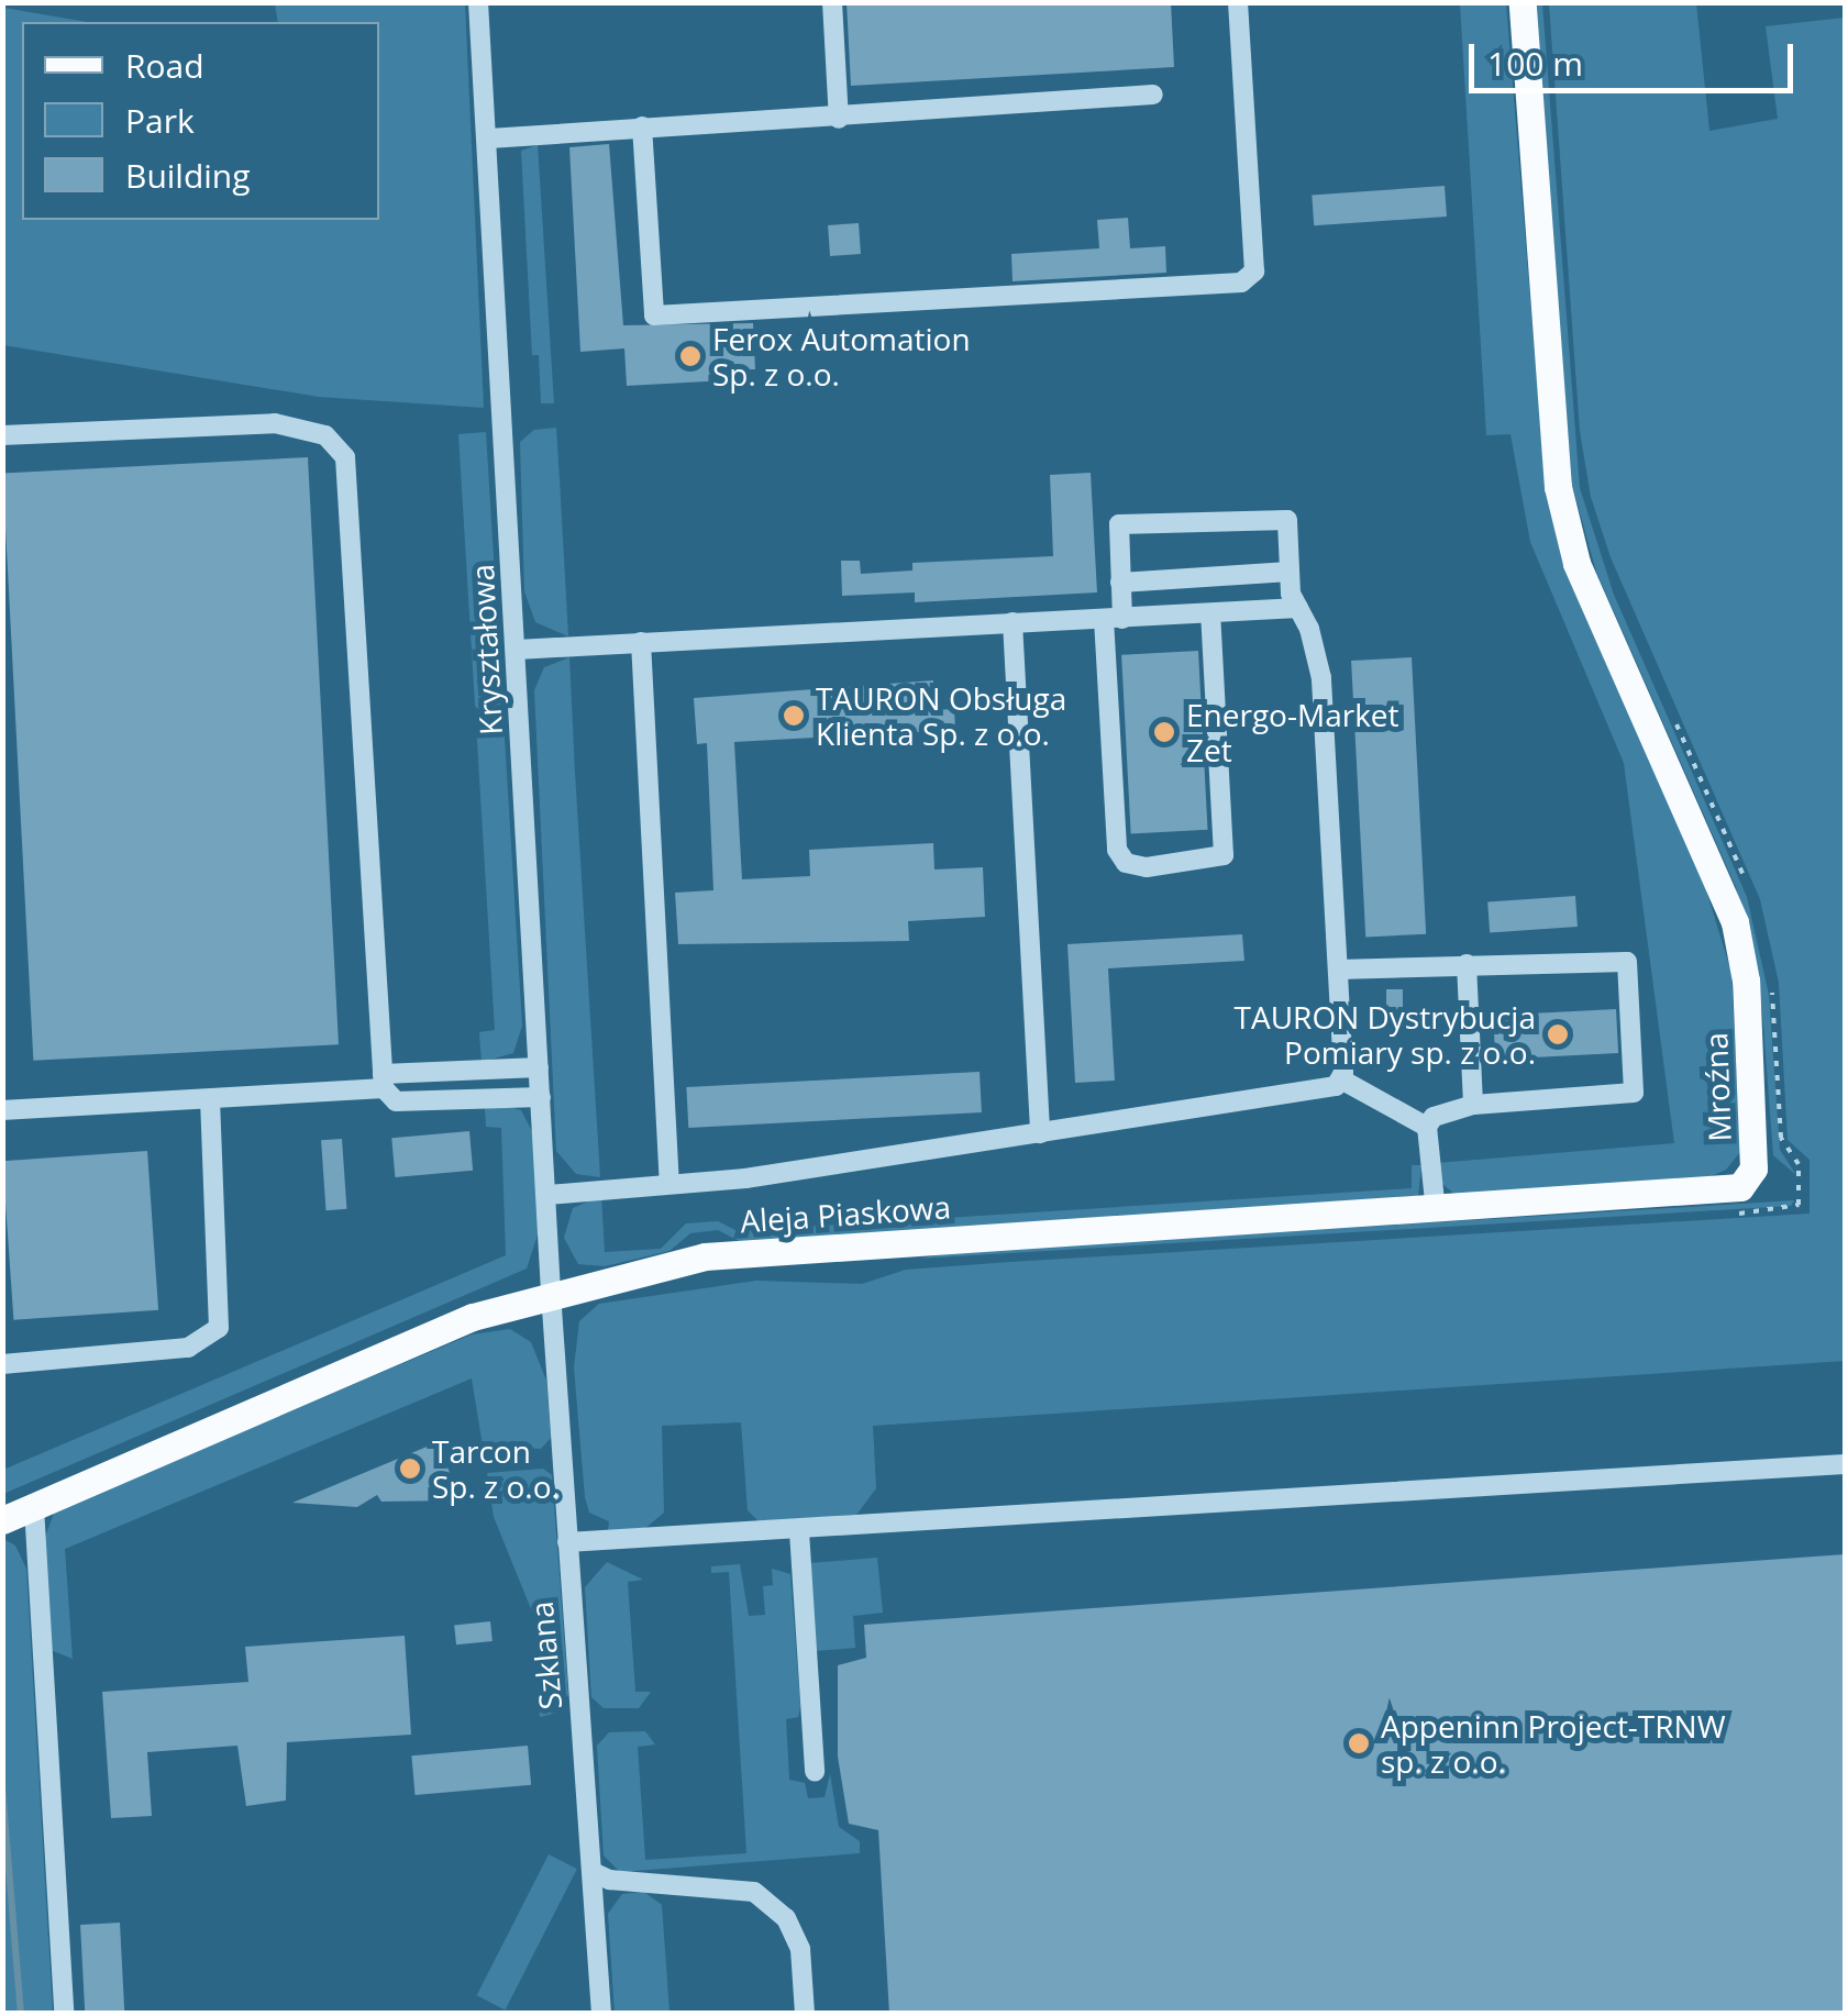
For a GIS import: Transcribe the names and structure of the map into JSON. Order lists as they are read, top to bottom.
{
  "streets": {
    "main road": ["Mroźna", "Aleja Piaskowa"],
    "street": ["Kryształowa", "Szklana"]
  },
  "crossings": [
    ["Kryształowa", "Aleja Piaskowa"],
    ["Kryształowa", "Szklana"],
    ["Mroźna", "Aleja Piaskowa"],
    ["Aleja Piaskowa", "Szklana"]
  ],
  "places": [
    "Ferox Automation Sp. z o.o.",
    "TAURON Obsługa Klienta Sp. z o.o.",
    "Energo-Market Zet",
    "TAURON Dystrybucja Pomiary sp. z o.o.",
    "Tarcon Sp. z o.o.",
    "Appeninn Project-TRNW sp. z o.o."
  ],
  "legend": ["Road", "Park", "Building"],
  "scale_bar": "100 m"
}
